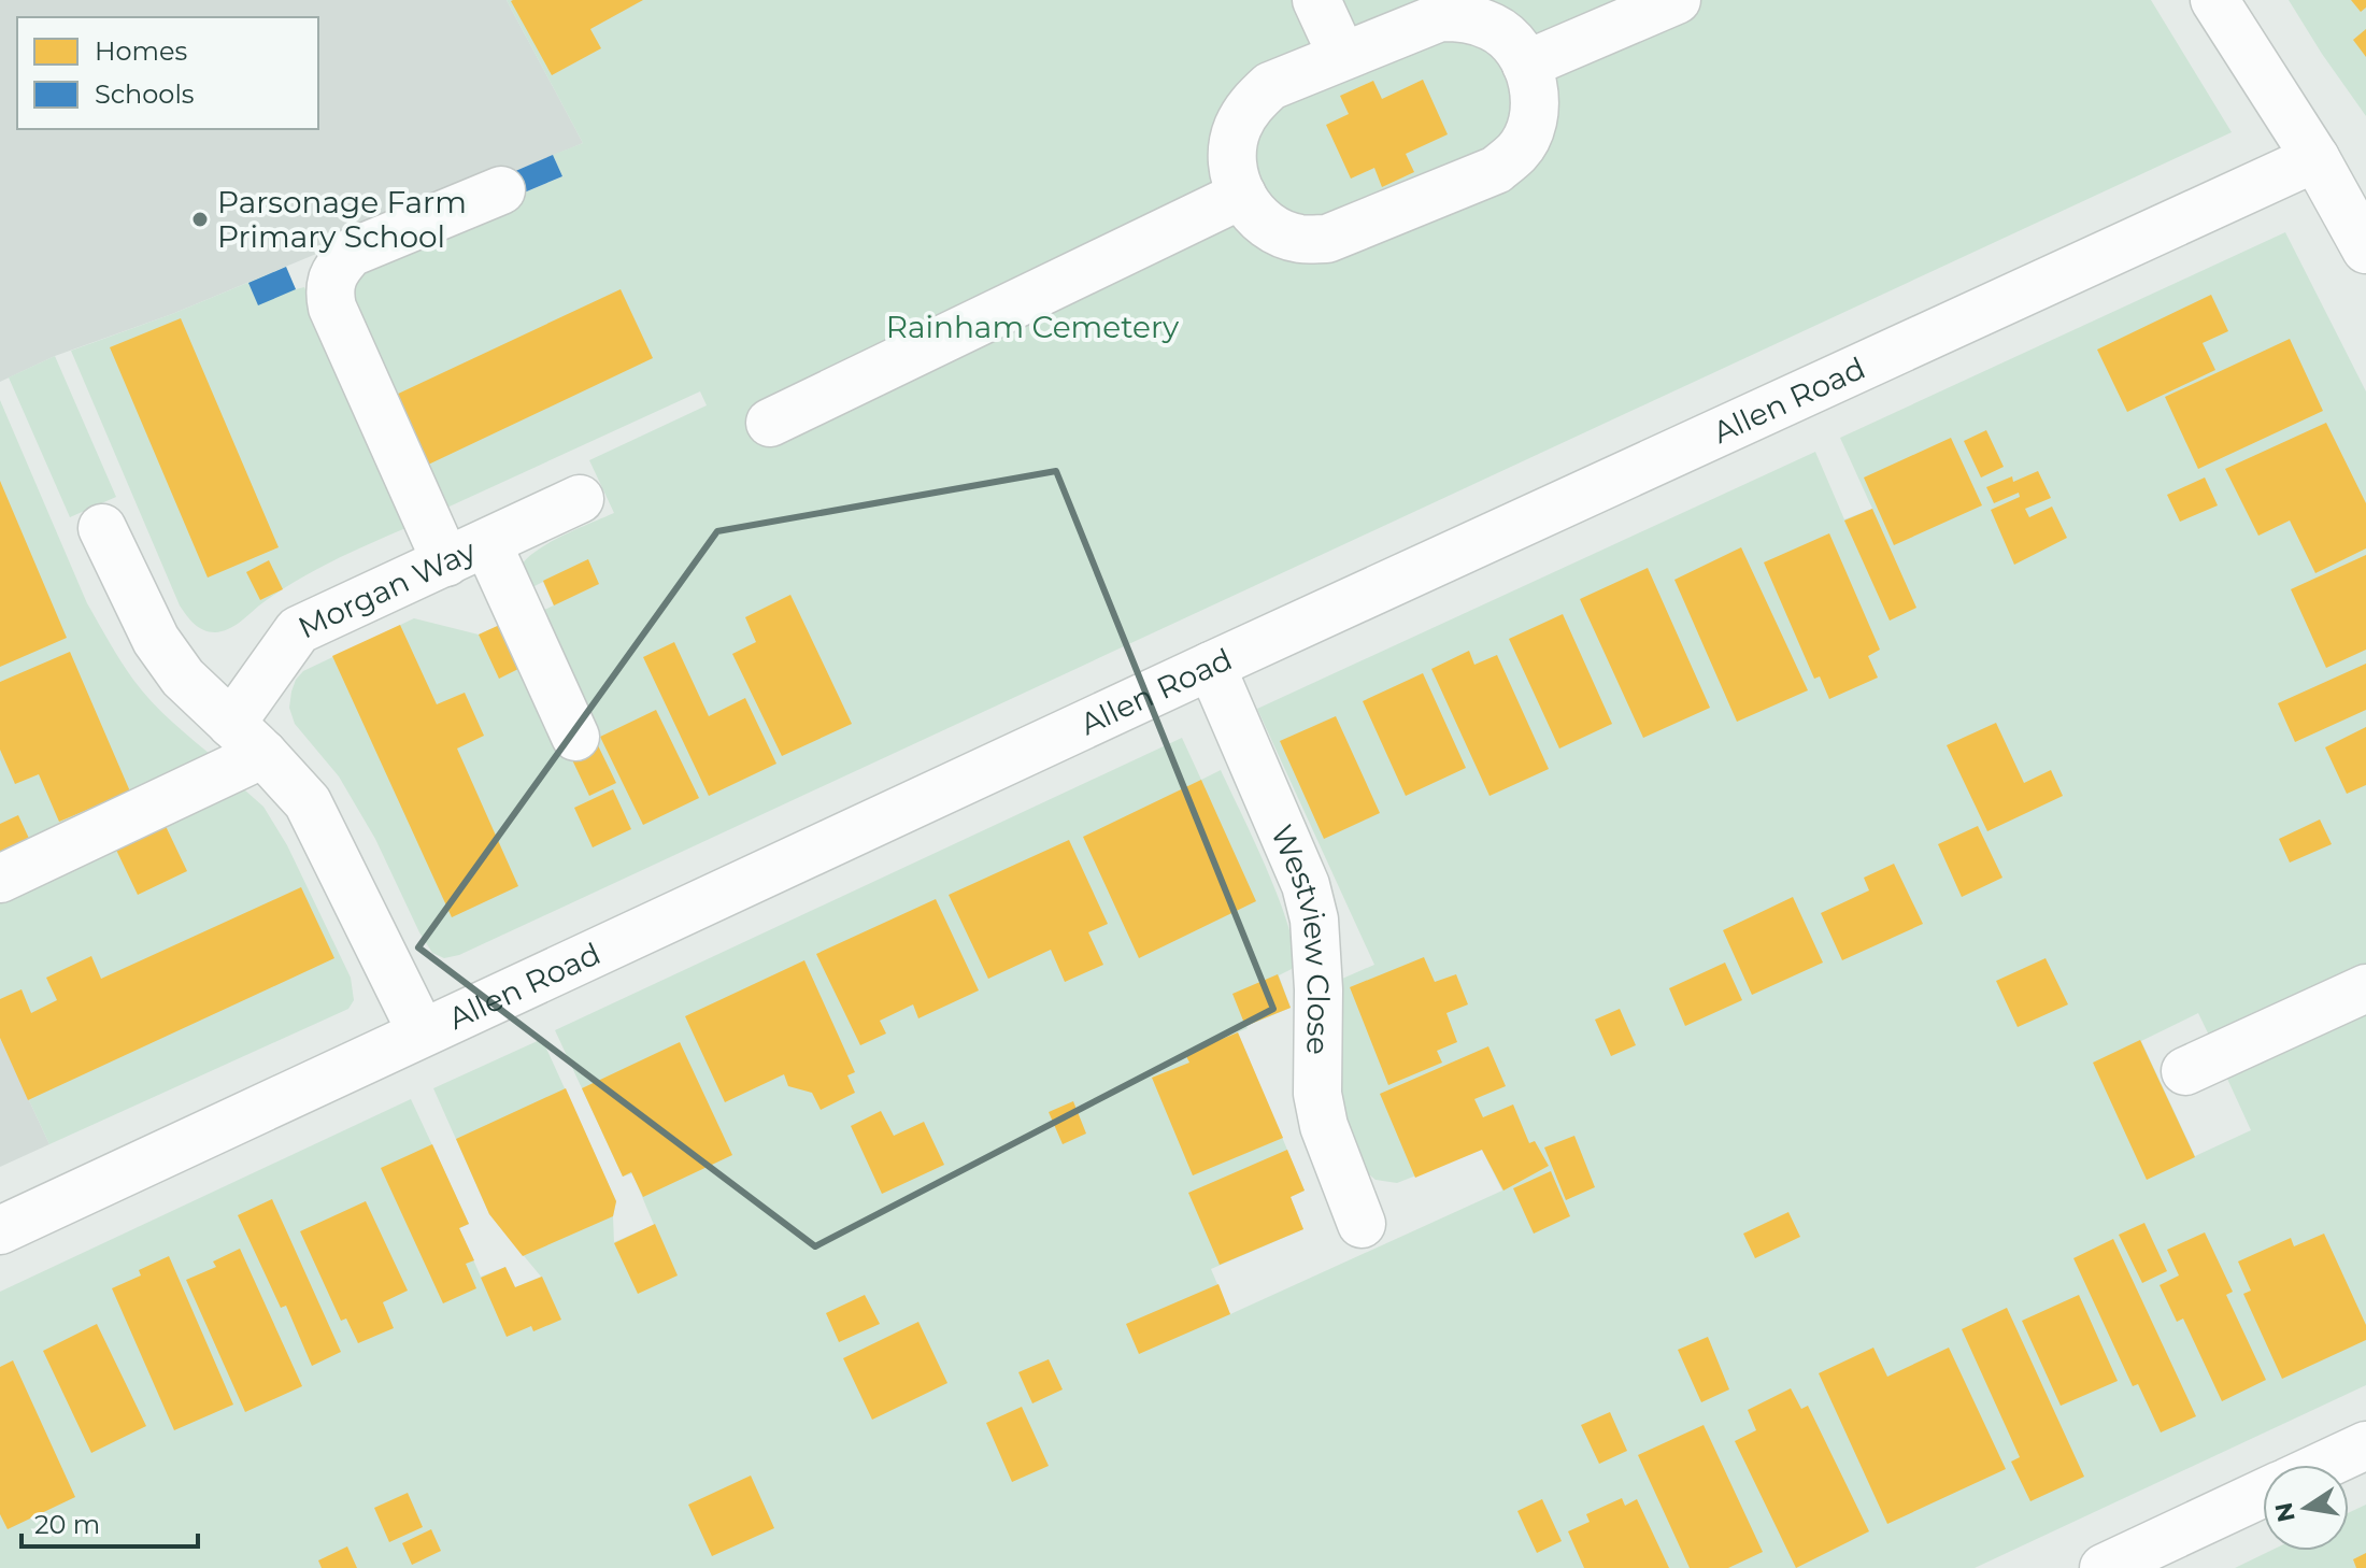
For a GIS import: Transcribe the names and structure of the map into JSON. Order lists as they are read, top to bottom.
{
  "streets": {
    "street": ["Allen Road", "Morgan Way", "Westview Close"]
  },
  "crossings": [
    ["Allen Road", "Westview Close"]
  ],
  "parks": ["Rainham Cemetery"],
  "places": ["Parsonage Farm Primary School"],
  "legend": ["Homes", "Schools"],
  "scale_bar": "20 m",
  "north": "left"
}
